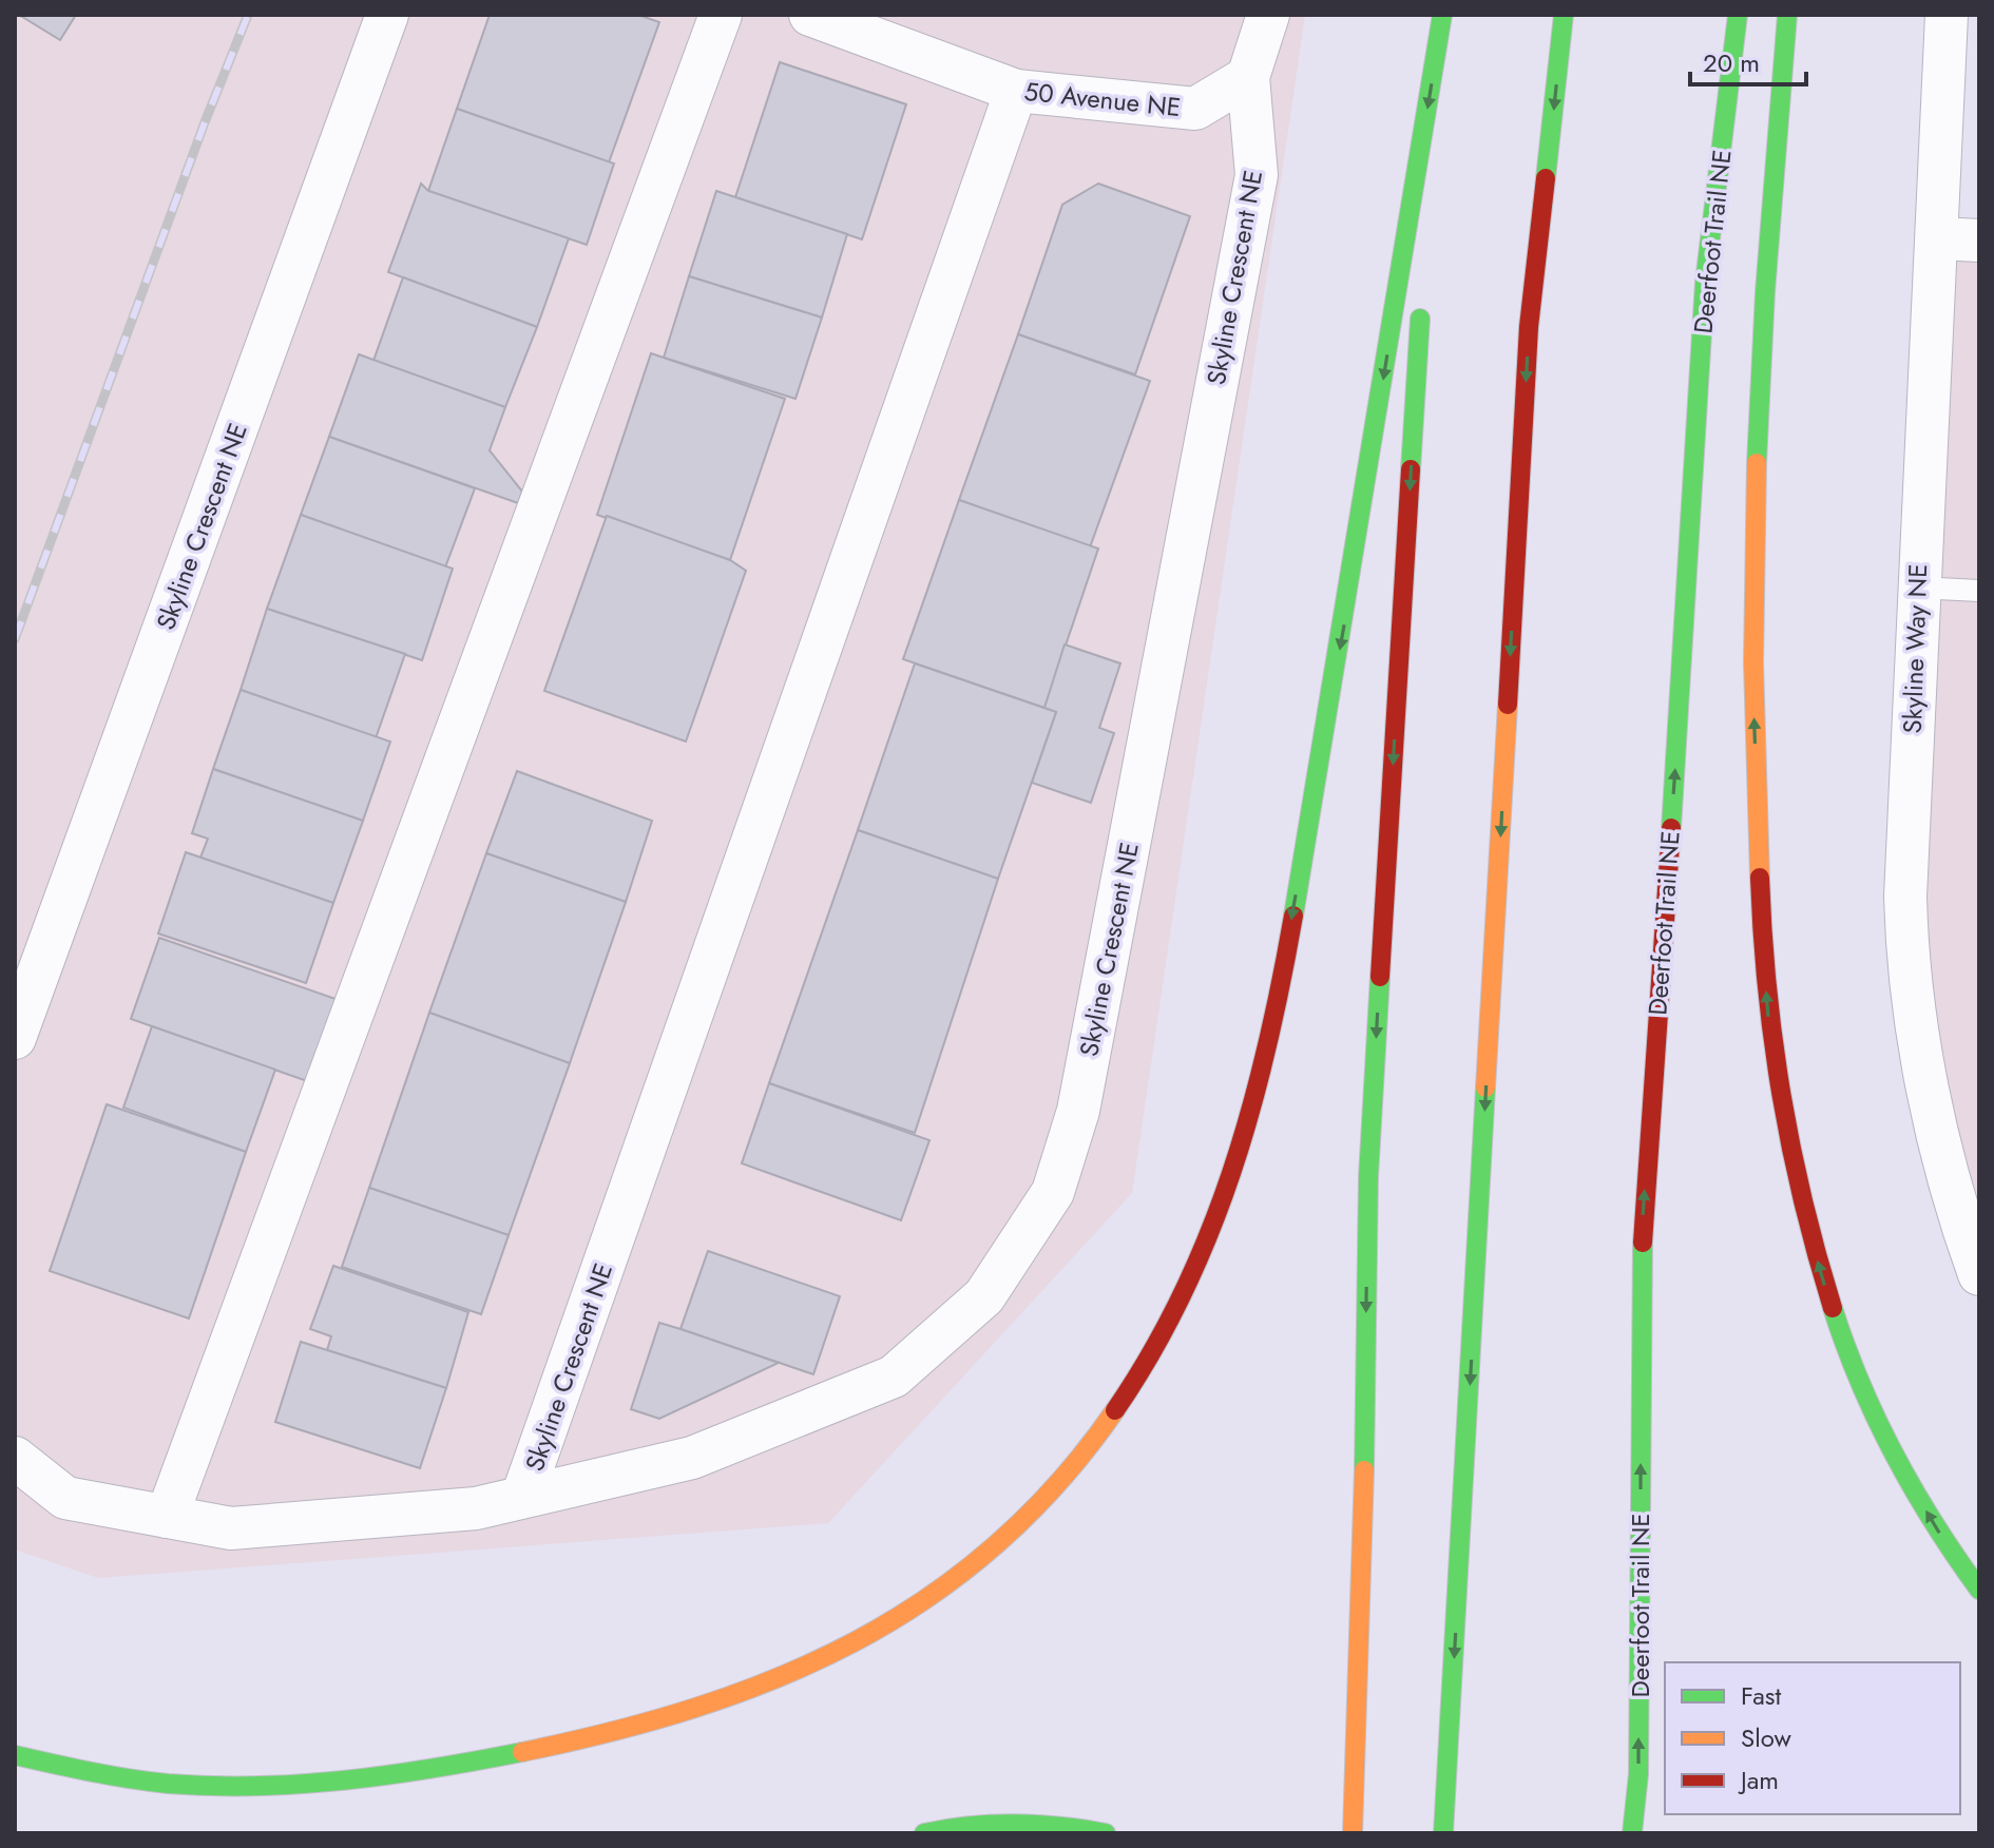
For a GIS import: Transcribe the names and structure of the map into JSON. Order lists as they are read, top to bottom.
{
  "streets": {
    "highway": ["Deerfoot Trail NE"],
    "street": ["50 Avenue NE", "Skyline Crescent NE", "Skyline Way NE"]
  },
  "crossings": [
    ["50 Avenue NE", "Skyline Crescent NE"]
  ],
  "legend": ["Fast", "Slow", "Jam"],
  "scale_bar": "20 m"
}
